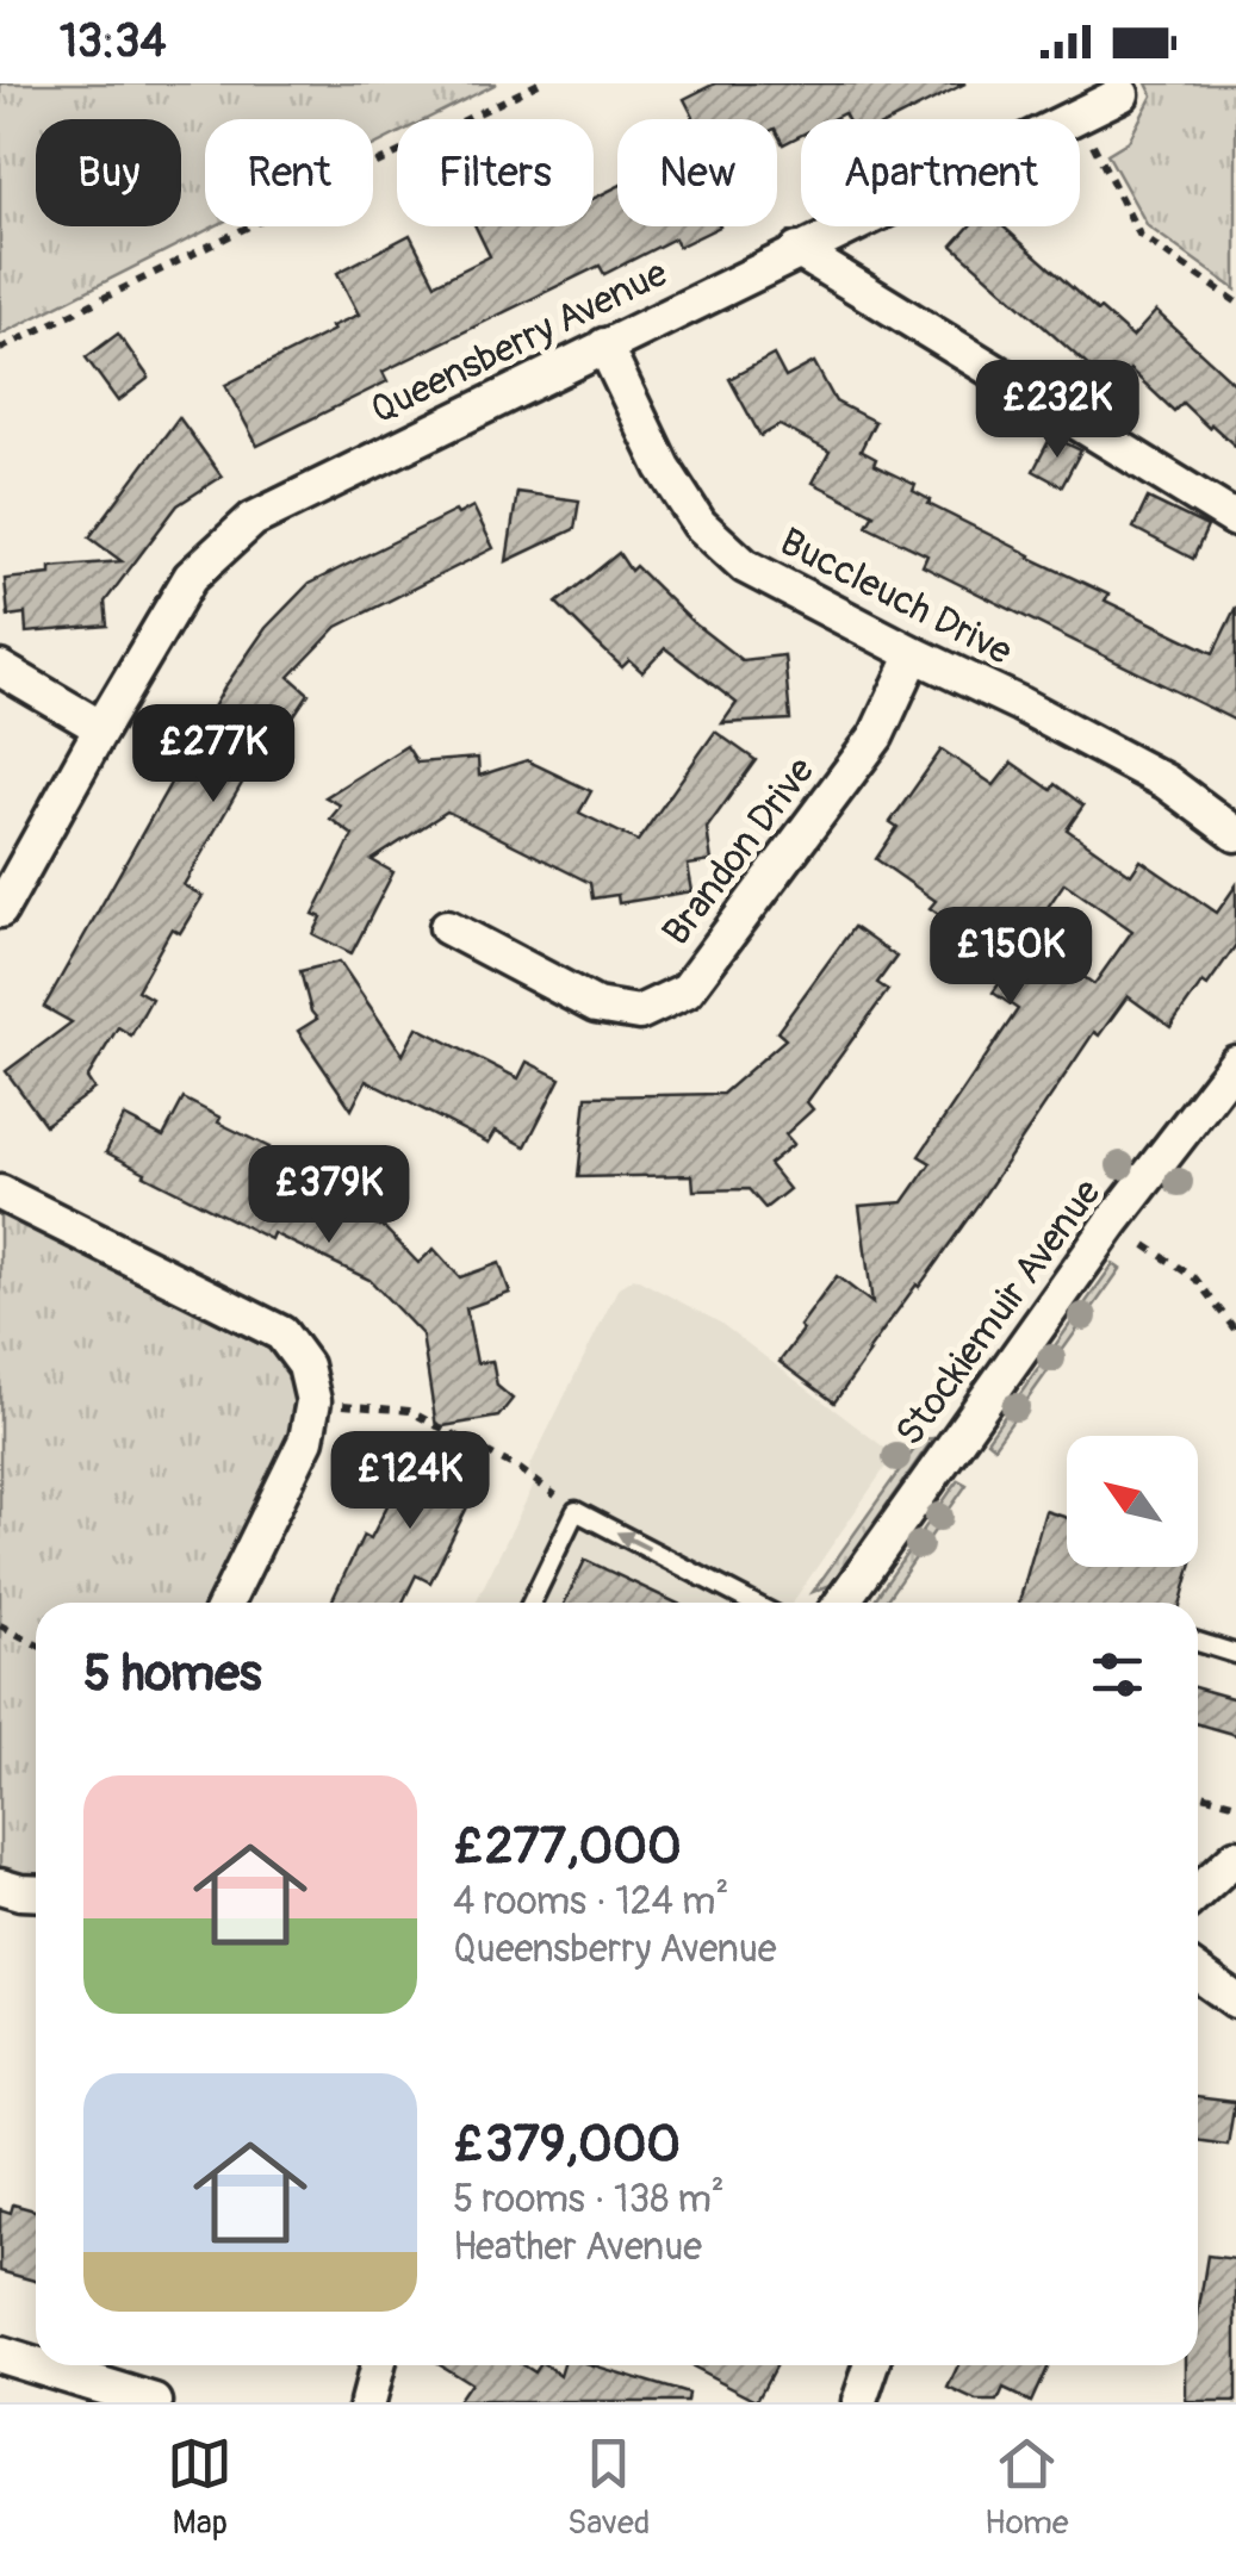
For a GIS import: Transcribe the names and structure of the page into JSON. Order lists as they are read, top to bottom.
{
  "streets": {
    "street": [
      "Queensberry Avenue",
      "Buccleuch Drive",
      "Brandon Drive",
      "Stockiemuir Avenue"
    ]
  },
  "crossings": [
    ["Queensberry Avenue", "Buccleuch Drive"],
    ["Buccleuch Drive", "Brandon Drive"]
  ],
  "north": "top left",
  "page": {
    "status": "13:34",
    "chip": [
      "Buy",
      "Rent",
      "Filters",
      "New",
      "Apartment"
    ],
    "price": [
      "£232K",
      "£277K",
      "£150K",
      "£379K",
      "£124K"
    ],
    "heading": "5 homes",
    "list": [
      {
        "name": "£277,000",
        "note": "4 rooms · 124 m² · Queensberry Avenue"
      },
      {
        "name": "£379,000",
        "note": "5 rooms · 138 m² · Heather Avenue"
      }
    ],
    "tabs": ["Map", "Saved", "Home"]
  }
}
